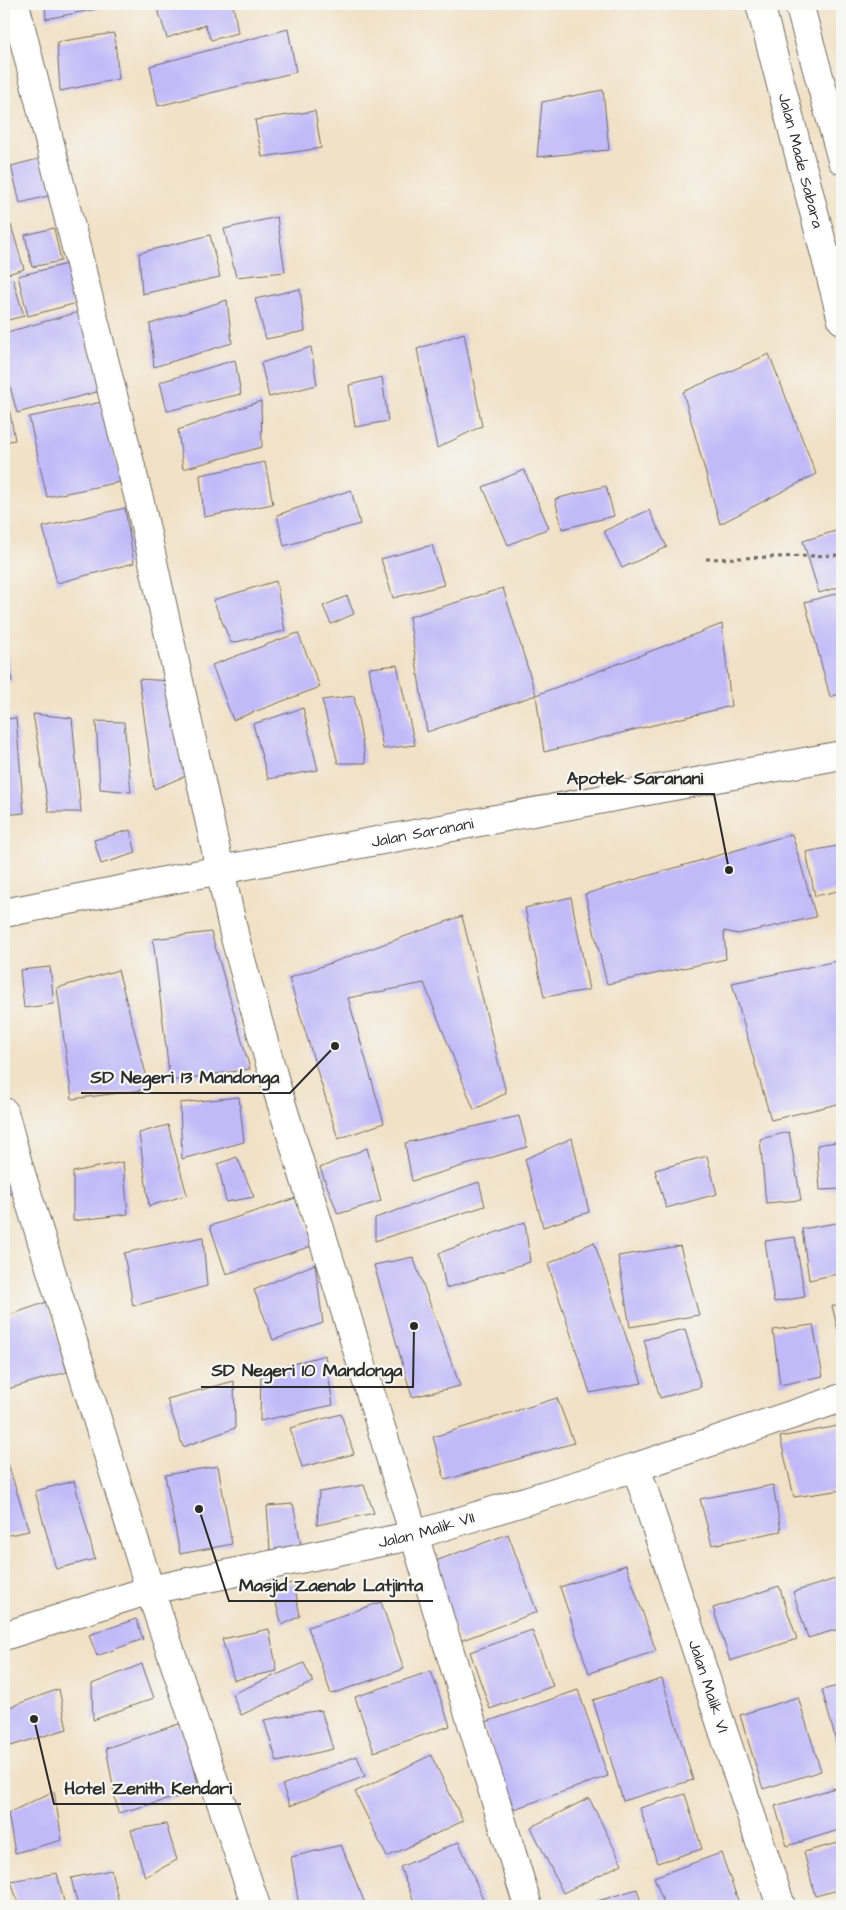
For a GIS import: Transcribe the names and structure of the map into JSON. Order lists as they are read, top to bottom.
{
  "streets": {
    "street": [
      "Jalan Made Sabara",
      "Jalan Saranani",
      "Jalan Malik VII",
      "Jalan Malik VI"
    ]
  },
  "crossings": [
    ["Jalan Malik VII", "Jalan Malik VI"]
  ],
  "places": [
    "Apotek Saranani",
    "SD Negeri 13 Mandonga",
    "SD Negeri 10 Mandonga",
    "Masjid Zaenab Latjinta",
    "Hotel Zenith Kendari"
  ]
}
